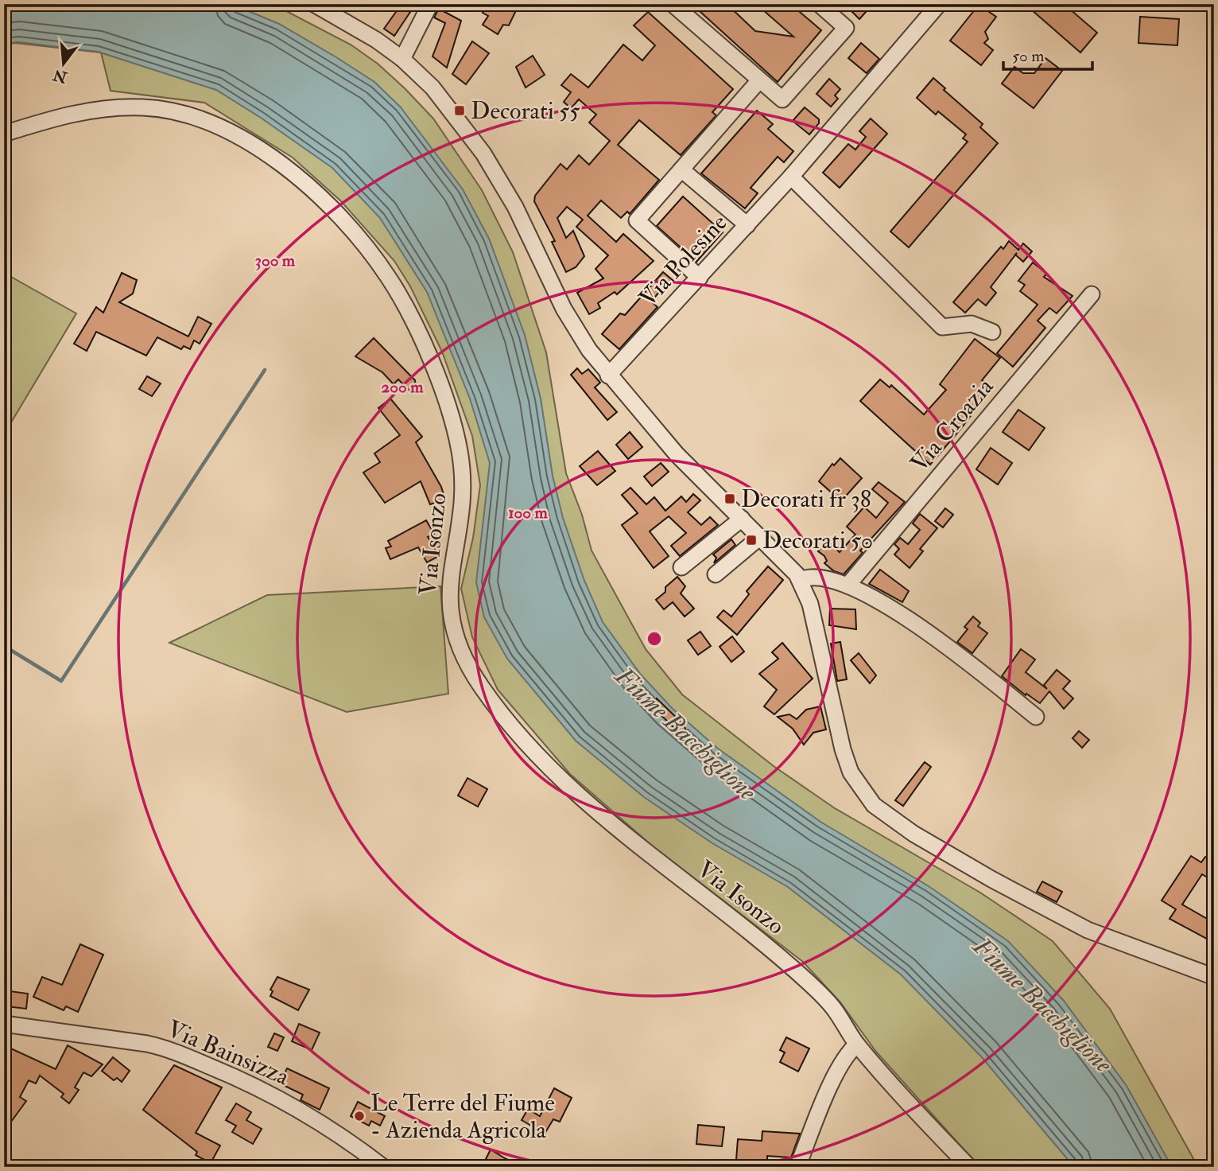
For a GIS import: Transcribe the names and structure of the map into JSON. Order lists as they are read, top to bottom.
{
  "streets": {
    "street": [
      "Via Polesine",
      "Via Croazia",
      "Via Isonzo",
      "Via Bainsizza"
    ]
  },
  "water": ["Fiume Bacchiglione"],
  "places": {
    "transit": ["Decorati 55", "Decorati fr 38", "Decorati 50"],
    "other": ["Le Terre del Fiume - Azienda Agricola"]
  },
  "scale_bar": "50 m",
  "north": "bottom",
  "rings": ["300 m", "200 m", "100 m"]
}
